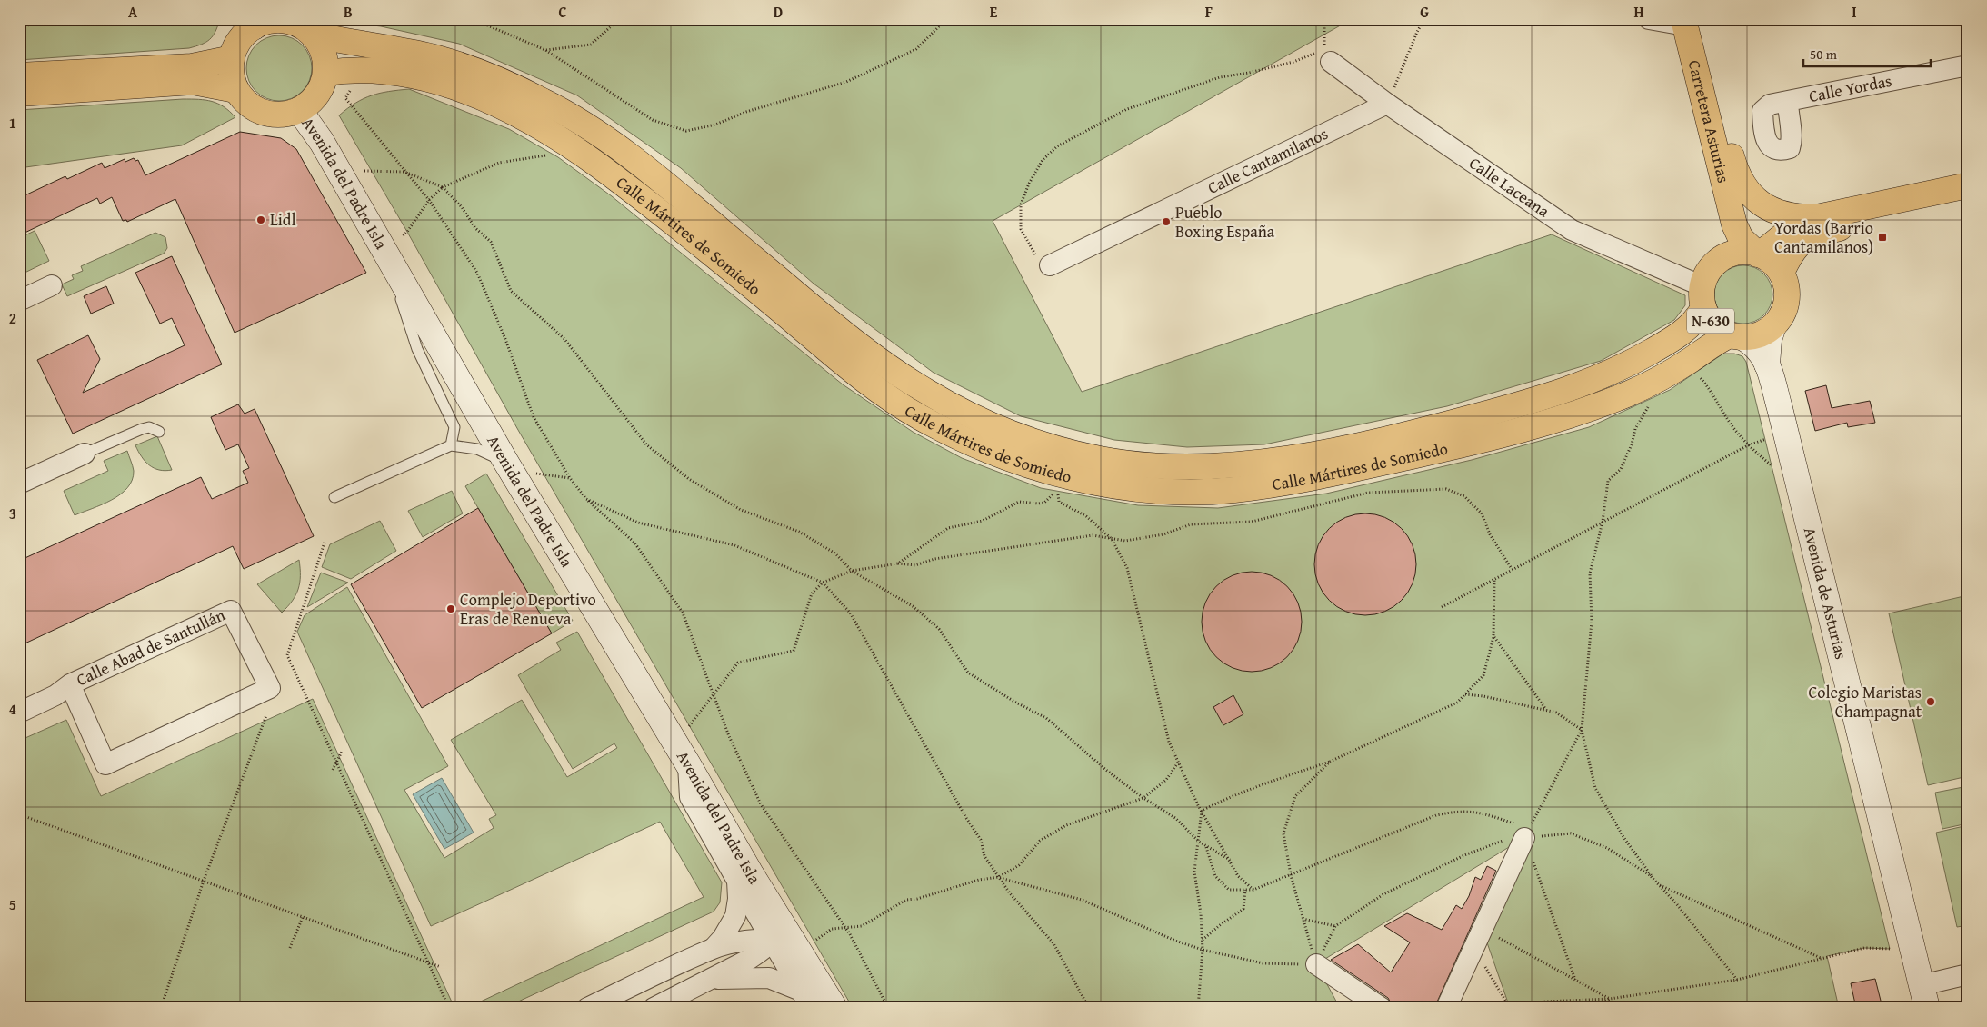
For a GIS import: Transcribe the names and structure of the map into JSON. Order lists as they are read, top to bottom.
{
  "streets": {
    "main road": [
      "Carretera Asturias",
      "Avenida del Padre Isla",
      "Calle Mártires de Somiedo",
      "N-630",
      "Avenida de Asturias"
    ],
    "street": [
      "Calle Yordas",
      "Calle Cantamilanos",
      "Calle Laceana",
      "Calle Abad de Santullán"
    ]
  },
  "crossings": [
    ["Carretera Asturias", "Calle Laceana"],
    ["Carretera Asturias", "Calle Mártires de Somiedo"],
    ["Carretera Asturias", "N-630"],
    ["Carretera Asturias", "Avenida de Asturias"],
    ["Calle Cantamilanos", "Calle Laceana"],
    ["Avenida del Padre Isla", "Calle Mártires de Somiedo"],
    ["Calle Laceana", "Calle Mártires de Somiedo"],
    ["Calle Laceana", "N-630"],
    ["Calle Laceana", "Avenida de Asturias"],
    ["Calle Mártires de Somiedo", "N-630"],
    ["Calle Mártires de Somiedo", "Avenida de Asturias"],
    ["N-630", "Avenida de Asturias"]
  ],
  "places": {
    "other": [
      "Lidl",
      "Pueblo Boxing España",
      "Complejo Deportivo Eras de Renueva",
      "Colegio Maristas Champagnat"
    ],
    "transit": ["Yordas (Barrio Cantamilanos)"]
  },
  "scale_bar": "50 m",
  "grid": {
    "columns": [
      "A",
      "B",
      "C",
      "D",
      "E",
      "F",
      "G",
      "H",
      "I"
    ],
    "rows": [
      "1",
      "2",
      "3",
      "4",
      "5"
    ]
  }
}
